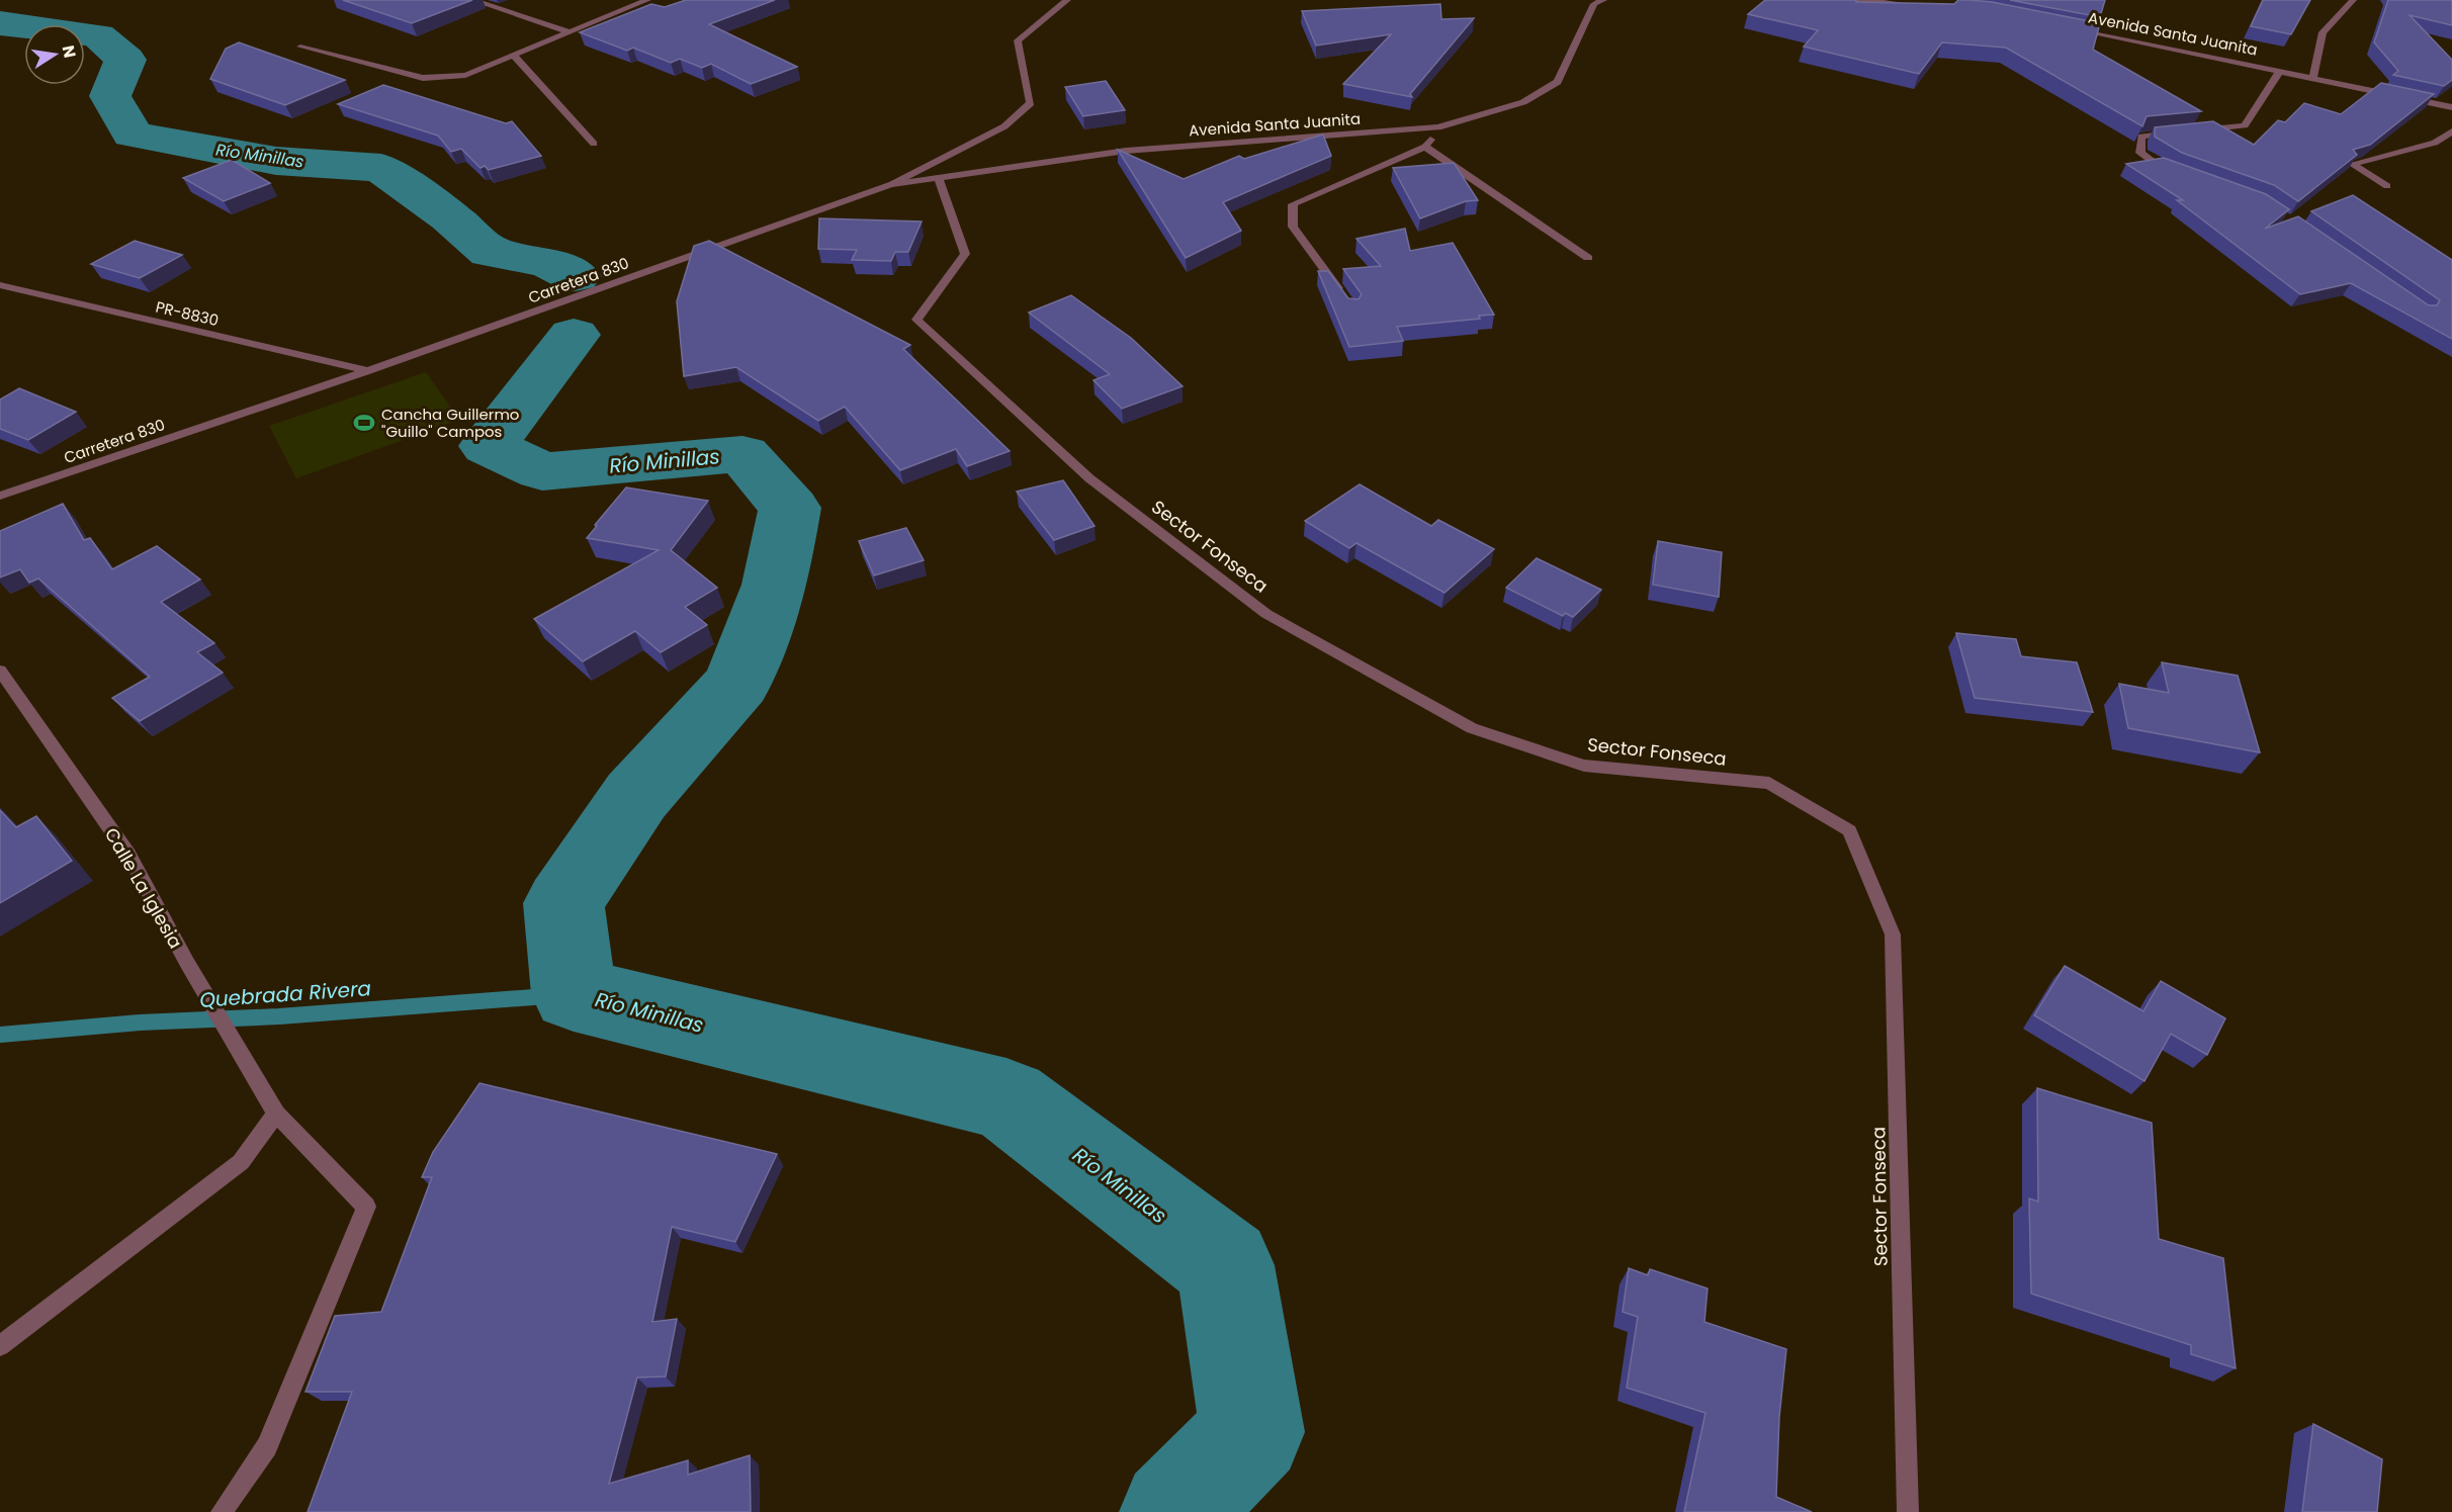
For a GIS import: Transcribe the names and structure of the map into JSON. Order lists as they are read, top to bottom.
{
  "streets": {
    "street": [
      "Avenida Santa Juanita",
      "Carretera 830",
      "PR-8830",
      "Sector Fonseca",
      "Calle La Iglesia"
    ]
  },
  "crossings": [
    ["Avenida Santa Juanita", "Carretera 830"],
    ["Avenida Santa Juanita", "Sector Fonseca"],
    ["Carretera 830", "PR-8830"]
  ],
  "water": ["Río Minillas", "Quebrada Rivera"],
  "places": {
    "sports": ["Cancha Guillermo \"Guillo\" Campos"]
  },
  "north": "right"
}
